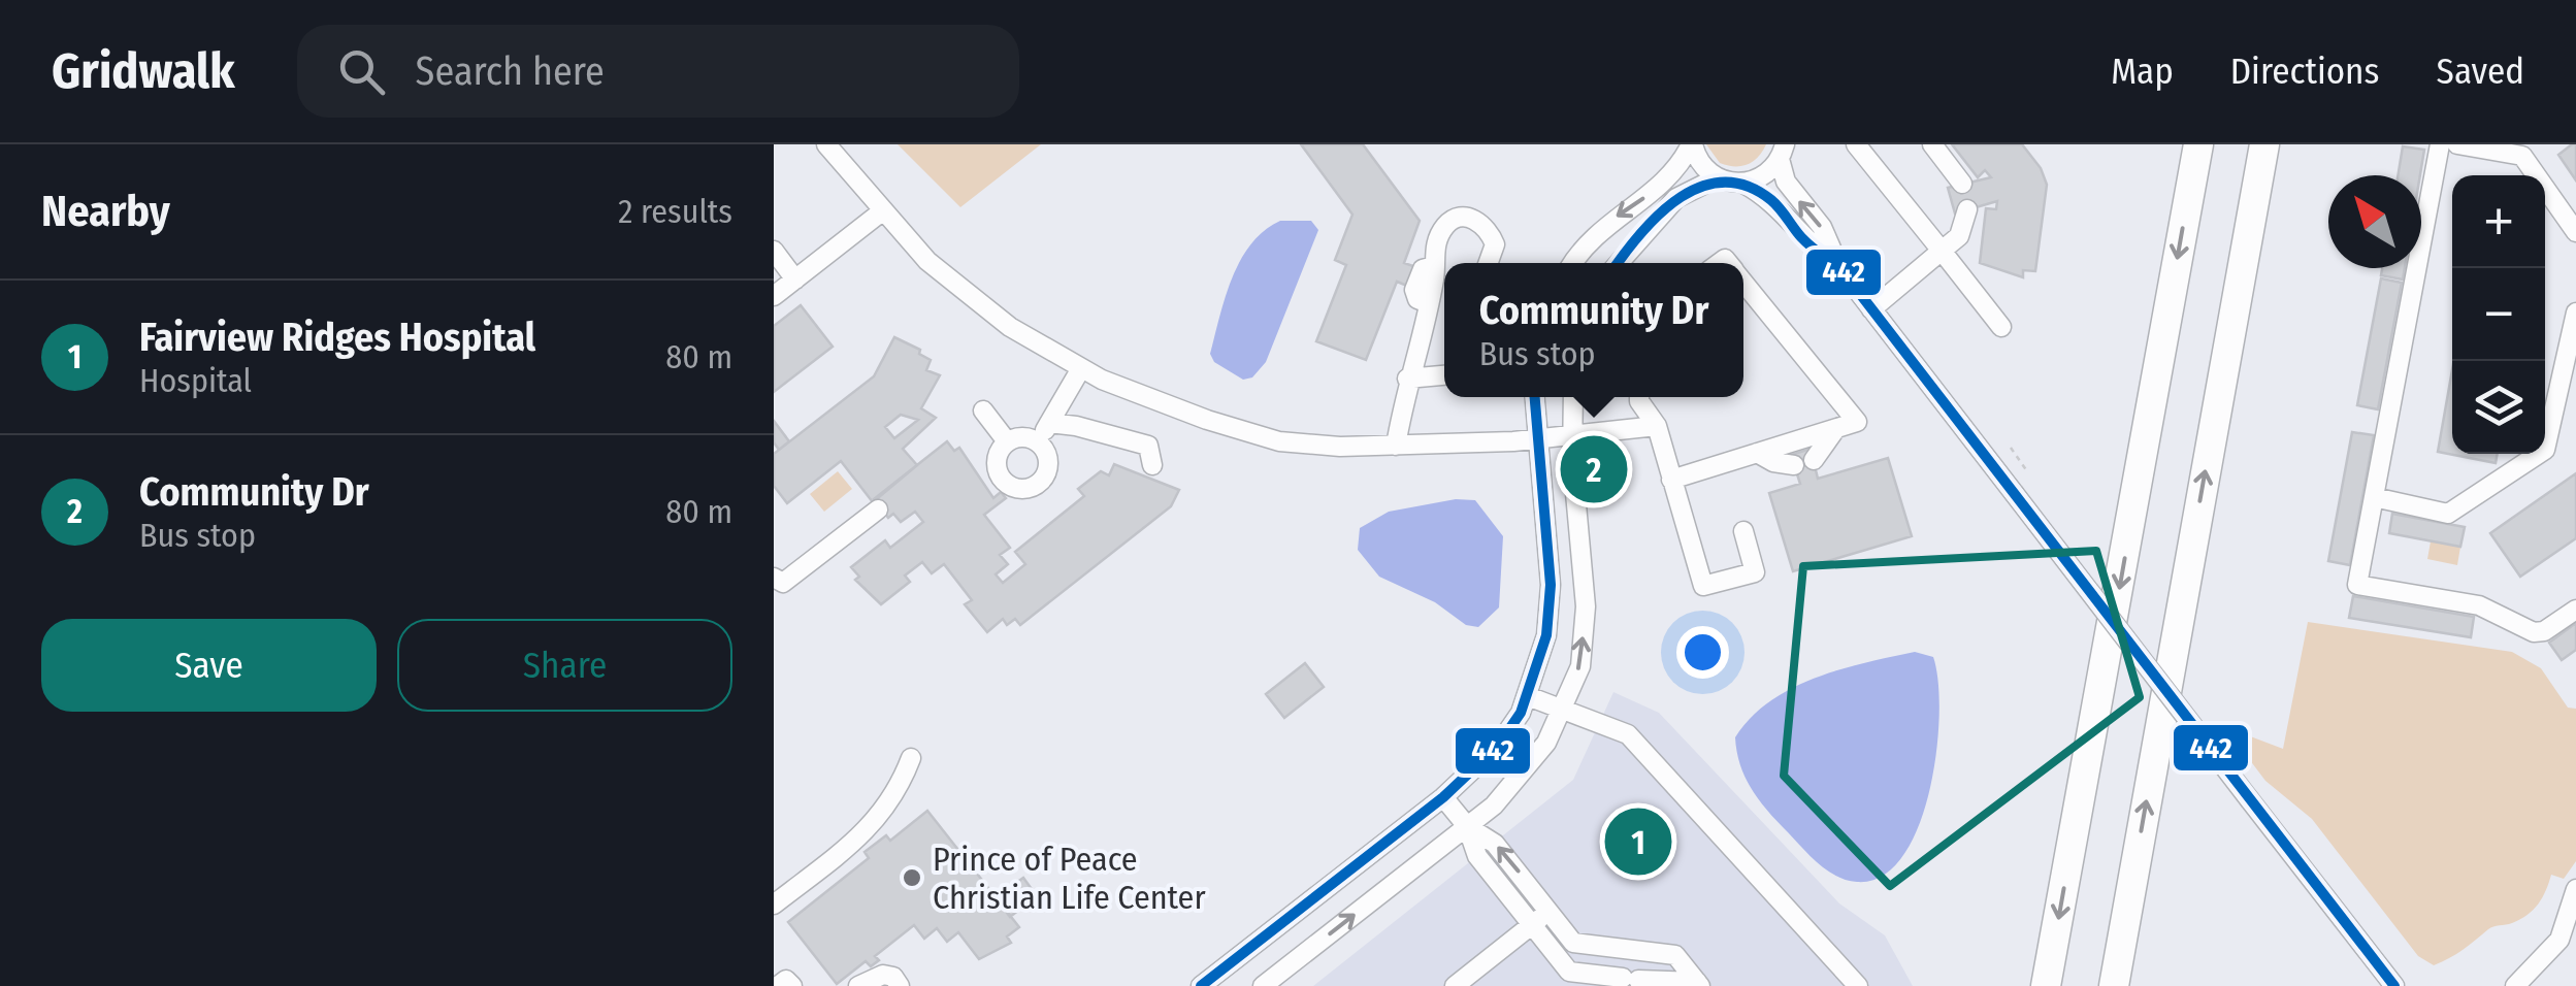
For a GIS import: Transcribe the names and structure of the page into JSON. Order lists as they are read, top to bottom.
{
  "places": ["Prince of Peace Christian Life Center"],
  "lines": ["transit line 442"],
  "north": "top left",
  "page": {
    "header": "Gridwalk",
    "search": "Search here",
    "nav": ["Map", "Directions", "Saved"],
    "heading": ["Nearby", "2 results"],
    "map_buttons": ["+", "−"],
    "popup": ["Community Dr", "Bus stop"],
    "list": [
      {
        "mark": "1",
        "name": "Fairview Ridges Hospital",
        "note": "Hospital",
        "value": "80 m"
      },
      {
        "mark": "2",
        "name": "Community Dr",
        "note": "Bus stop",
        "value": "80 m"
      }
    ],
    "pins": ["2", "1"],
    "buttons": ["Save", "Share"]
  }
}
